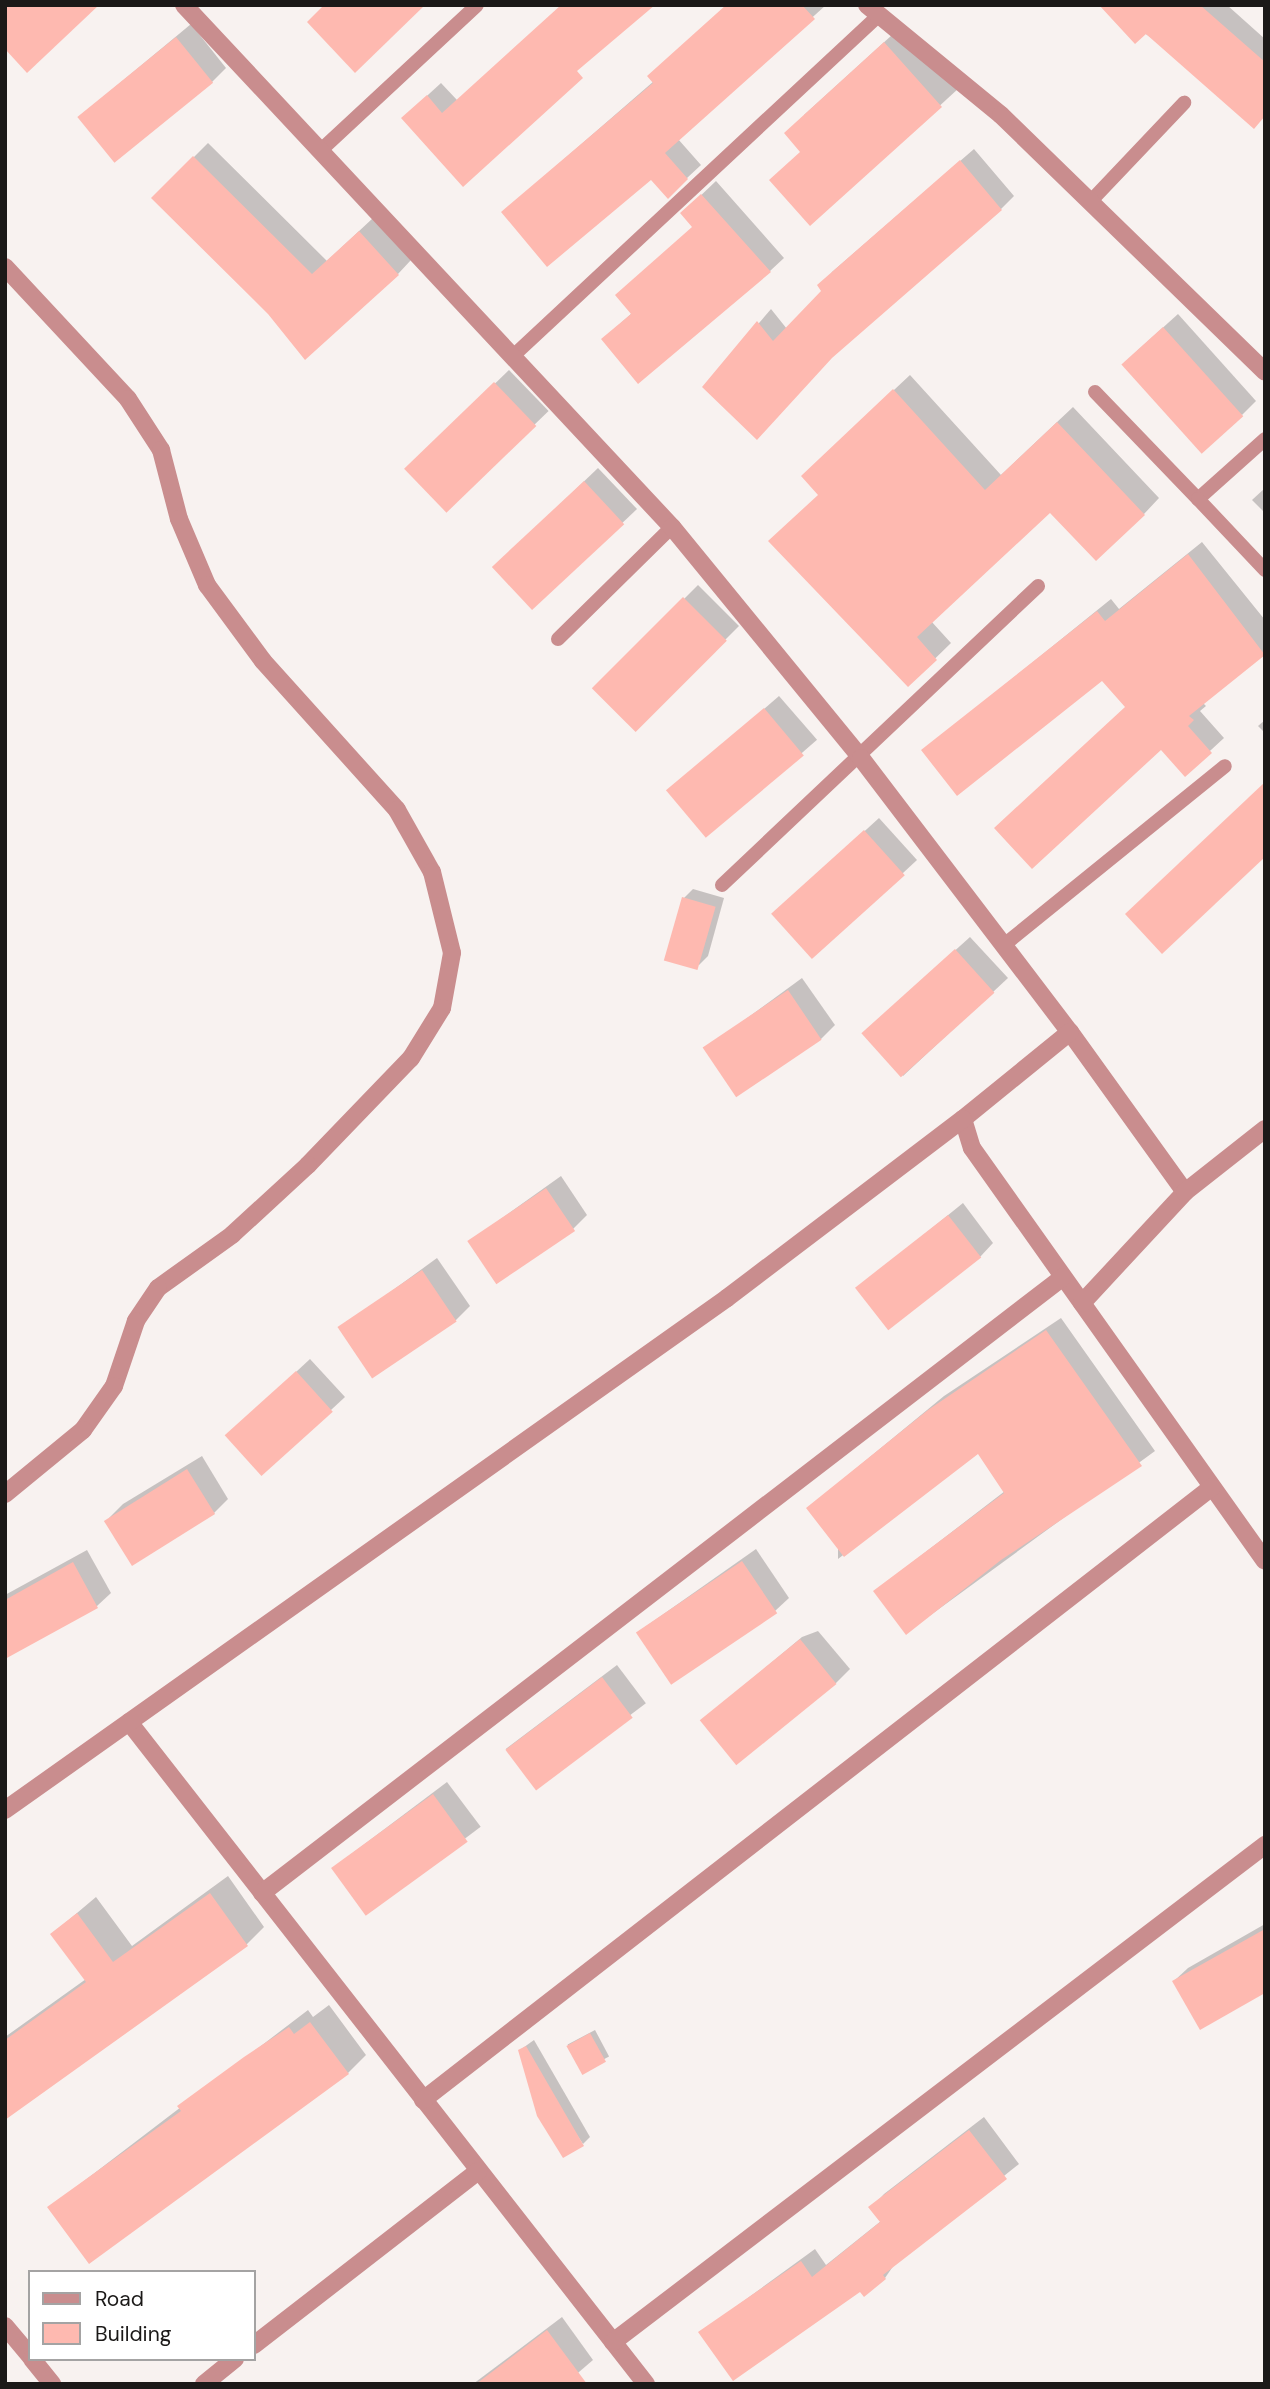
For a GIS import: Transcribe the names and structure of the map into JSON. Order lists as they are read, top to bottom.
{
  "legend": ["Road", "Building"]
}
